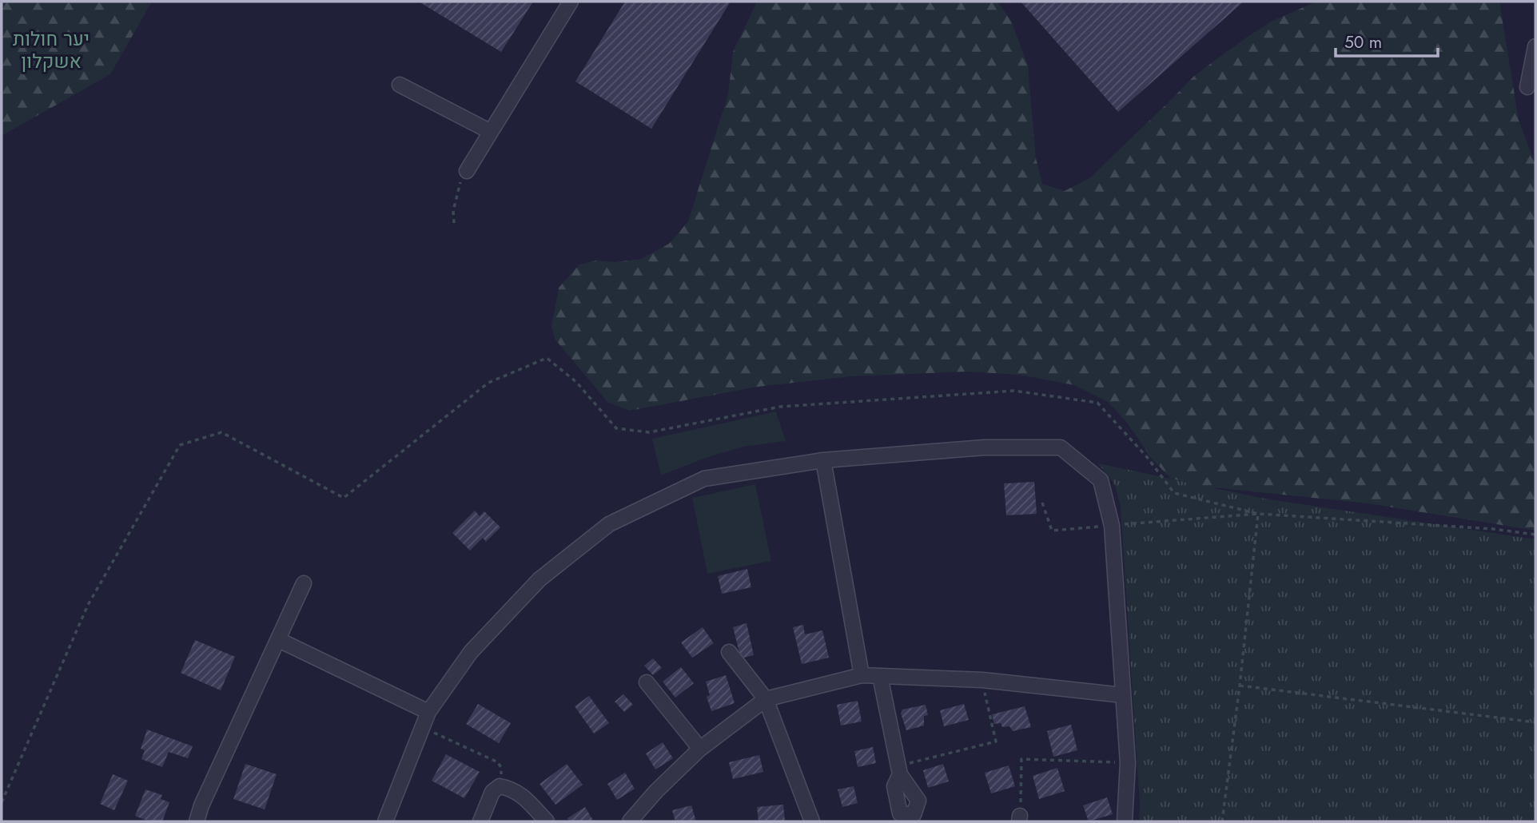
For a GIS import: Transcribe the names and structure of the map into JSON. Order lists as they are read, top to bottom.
{
  "parks": ["יער חולות אשקלון"],
  "scale_bar": "50 m"
}
